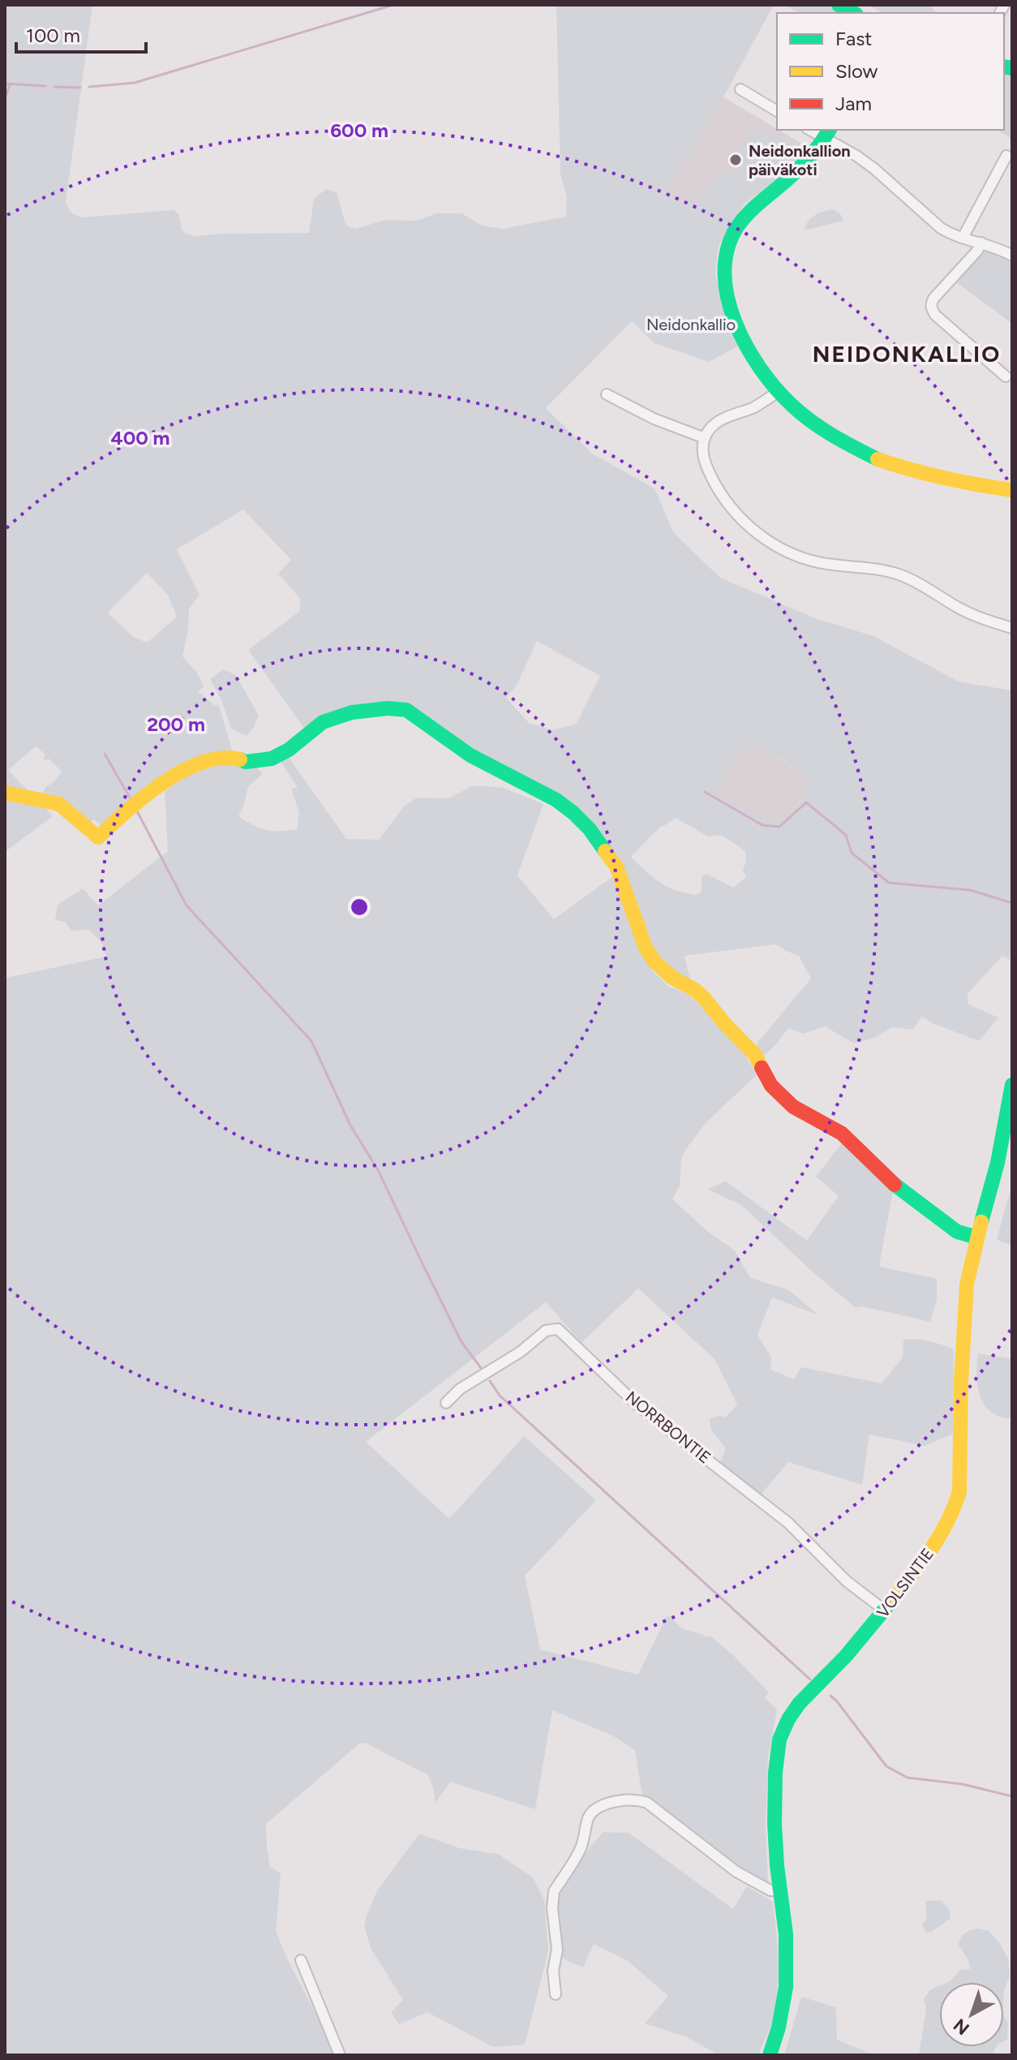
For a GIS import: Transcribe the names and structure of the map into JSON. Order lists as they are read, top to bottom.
{
  "streets": {
    "street": ["NORRBONTIE", "VOLSINTIE"]
  },
  "crossings": [
    ["NORRBONTIE", "VOLSINTIE"]
  ],
  "districts": ["NEIDONKALLIO"],
  "parks": ["Neidonkallio"],
  "places": ["Neidonkallion päiväkoti"],
  "legend": ["Fast", "Slow", "Jam"],
  "scale_bar": "100 m",
  "north": "bottom left",
  "rings": ["600 m", "400 m", "200 m"]
}
